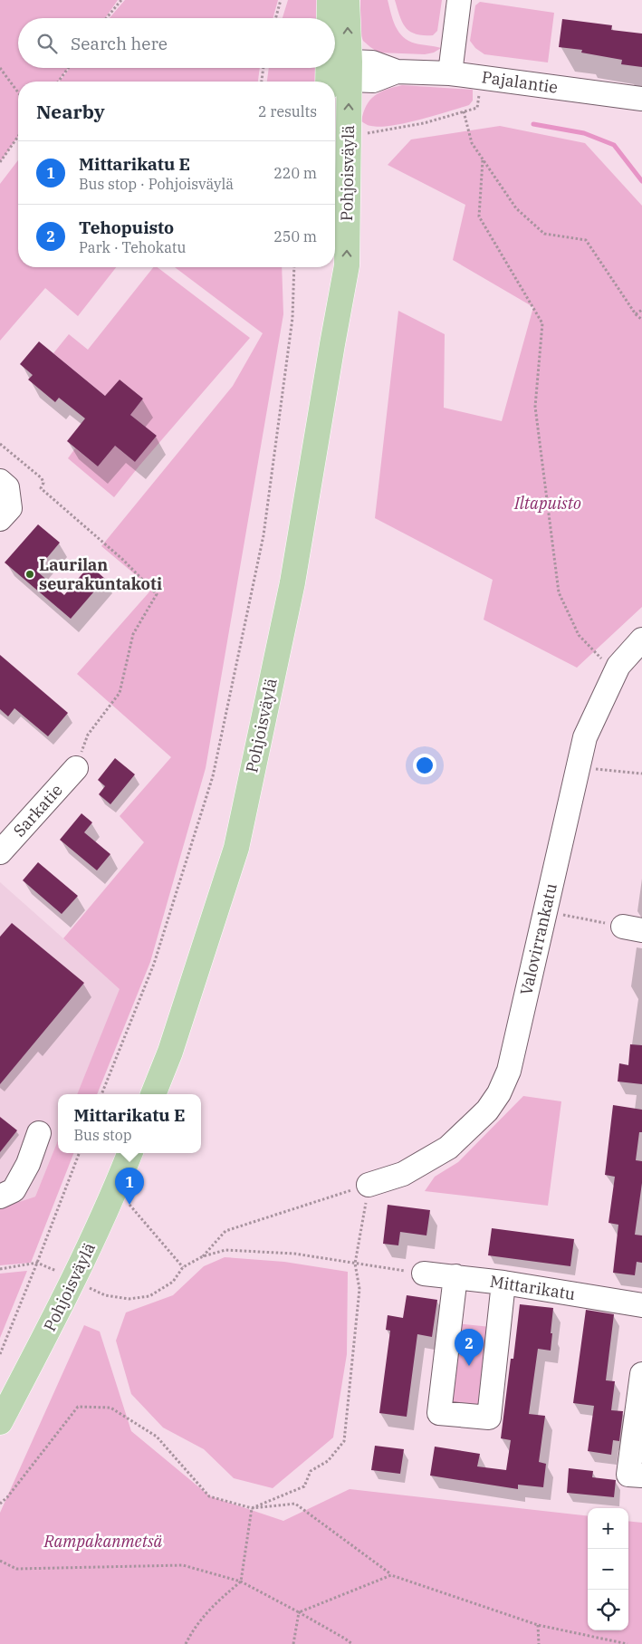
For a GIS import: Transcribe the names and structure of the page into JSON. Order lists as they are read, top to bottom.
{
  "streets": {
    "main road": ["Pohjoisväylä"],
    "street": [
      "Pajalantie",
      "Sarkatie",
      "Valovirrankatu",
      "Mittarikatu"
    ]
  },
  "crossings": [
    ["Pajalantie", "Pohjoisväylä"]
  ],
  "parks": ["Iltapuisto", "Rampakanmetsä"],
  "places": ["Laurilan seurakuntakoti"],
  "page": {
    "search": "Search here",
    "heading": ["Nearby", "2 results"],
    "list": [
      {
        "mark": "1",
        "name": "Mittarikatu E",
        "note": "Bus stop · Pohjoisväylä",
        "value": "220 m"
      },
      {
        "mark": "2",
        "name": "Tehopuisto",
        "note": "Park · Tehokatu",
        "value": "250 m"
      }
    ],
    "popup": ["Mittarikatu E", "Bus stop"],
    "pins": ["1", "2"],
    "map_buttons": ["+", "−"]
  }
}
